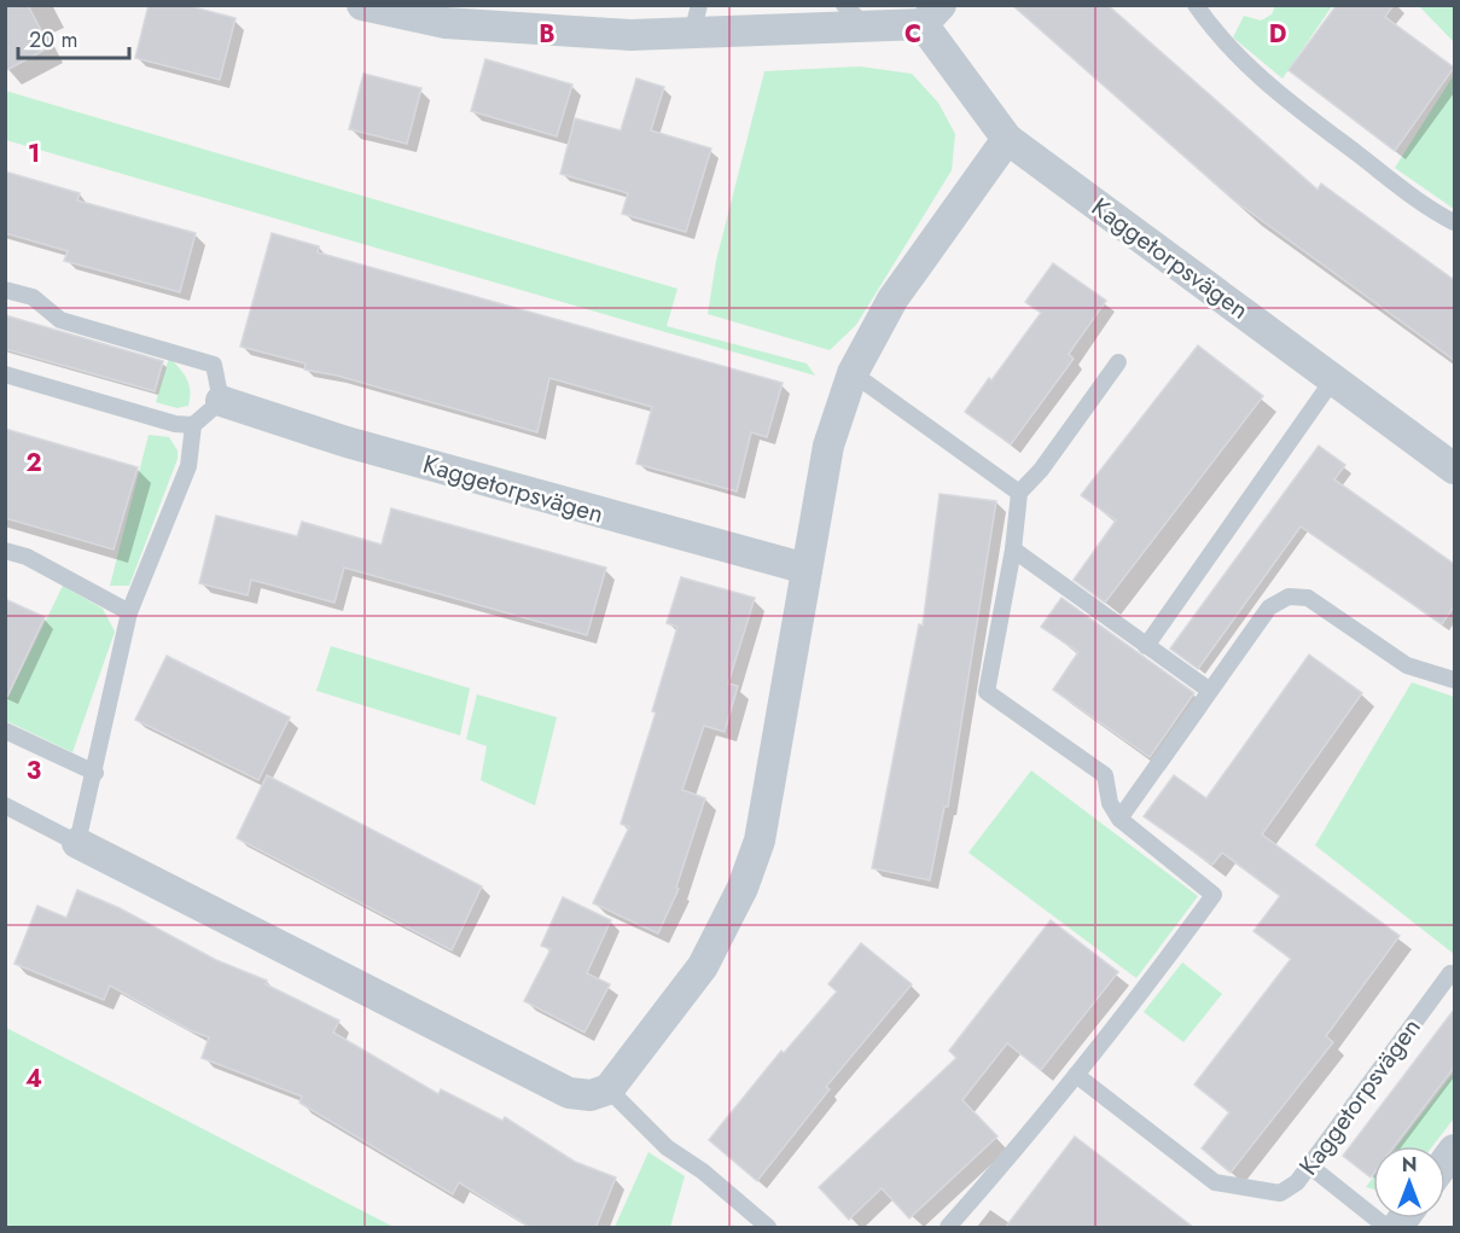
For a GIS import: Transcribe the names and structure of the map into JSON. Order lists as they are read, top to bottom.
{
  "streets": {
    "street": ["Kaggetorpsvägen"]
  },
  "scale_bar": "20 m",
  "north": "top",
  "grid": {
    "columns": ["B", "C", "D"],
    "rows": [
      "1",
      "2",
      "3",
      "4"
    ]
  }
}
